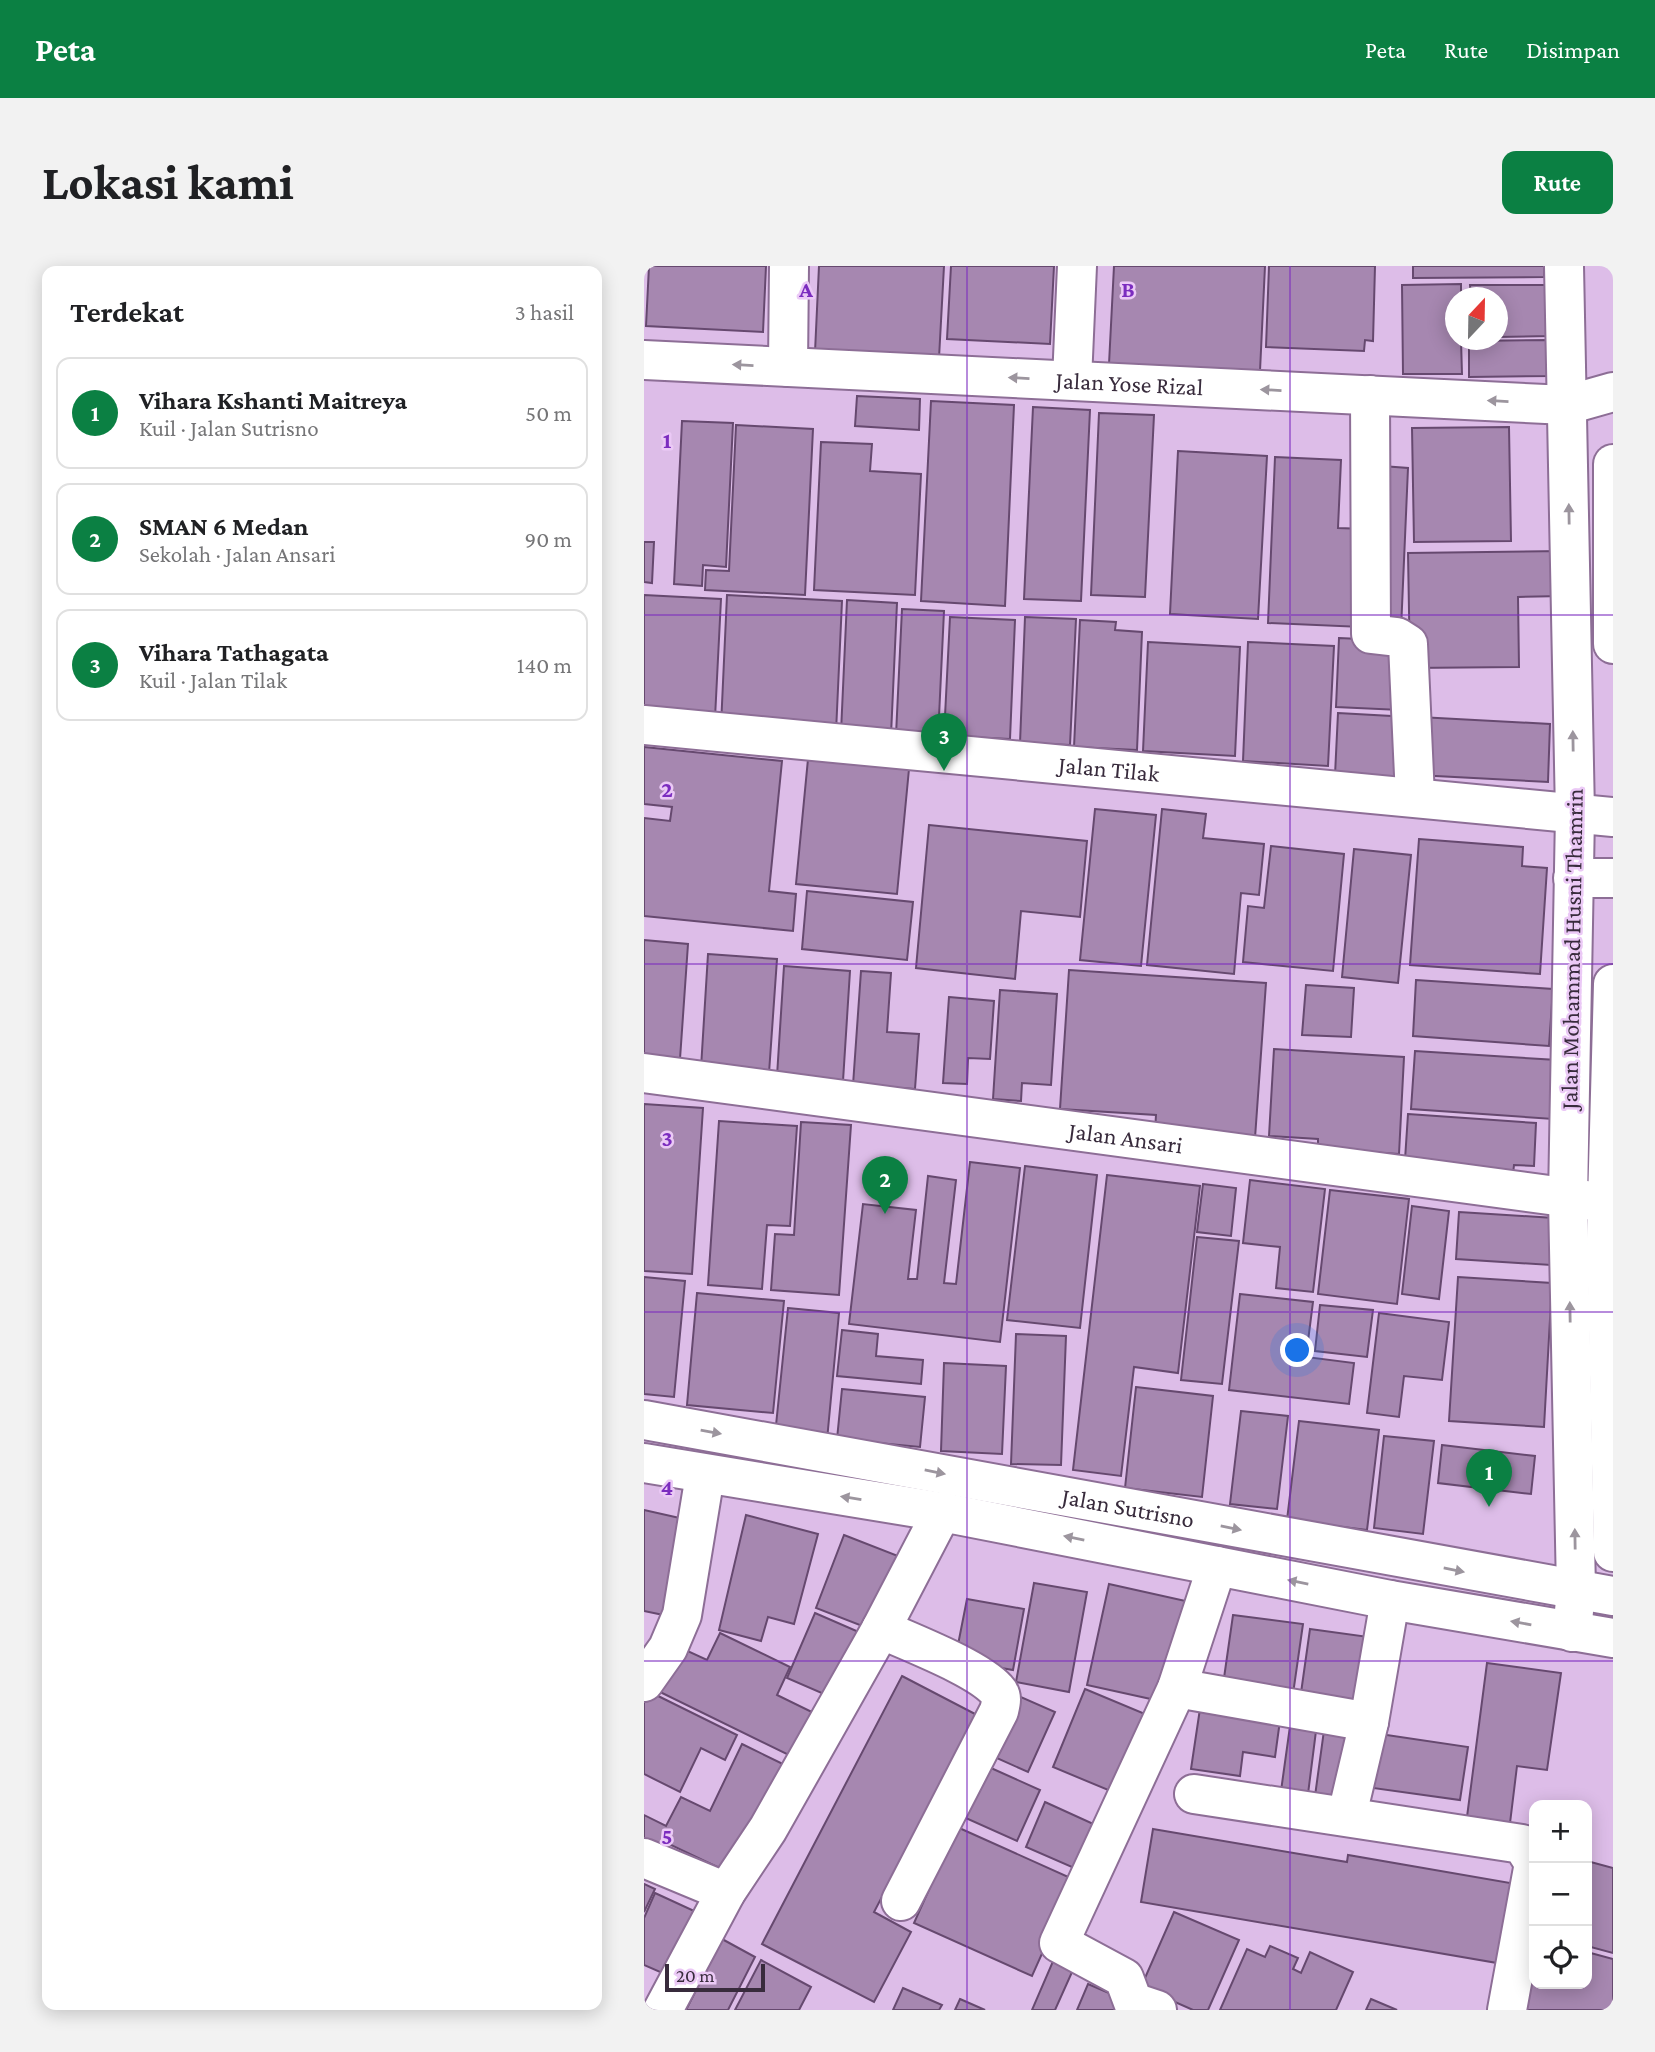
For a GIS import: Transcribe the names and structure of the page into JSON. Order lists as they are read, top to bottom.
{
  "streets": {
    "street": [
      "Jalan Yose Rizal",
      "Jalan Tilak",
      "Jalan Mohammad Husni Thamrin",
      "Jalan Ansari",
      "Jalan Sutrisno"
    ]
  },
  "crossings": [
    ["Jalan Yose Rizal", "Jalan Mohammad Husni Thamrin"],
    ["Jalan Tilak", "Jalan Mohammad Husni Thamrin"],
    ["Jalan Mohammad Husni Thamrin", "Jalan Ansari"],
    ["Jalan Mohammad Husni Thamrin", "Jalan Sutrisno"]
  ],
  "one_way": ["Jalan Yose Rizal"],
  "scale_bar": "20 m",
  "north": "top",
  "page": {
    "header": "Peta",
    "nav": ["Peta", "Rute", "Disimpan"],
    "buttons": "Rute",
    "title": "Lokasi kami",
    "heading": ["Terdekat", "3 hasil"],
    "list": [
      {
        "mark": "1",
        "name": "Vihara Kshanti Maitreya",
        "note": "Kuil · Jalan Sutrisno",
        "value": "50 m"
      },
      {
        "mark": "2",
        "name": "SMAN 6 Medan",
        "note": "Sekolah · Jalan Ansari",
        "value": "90 m"
      },
      {
        "mark": "3",
        "name": "Vihara Tathagata",
        "note": "Kuil · Jalan Tilak",
        "value": "140 m"
      }
    ],
    "pins": ["3", "2", "1"],
    "map_buttons": ["+", "−"],
    "scale": "20 m"
  },
  "grid": {
    "columns": ["A", "B"],
    "rows": [
      "1",
      "2",
      "3",
      "4",
      "5"
    ]
  }
}
